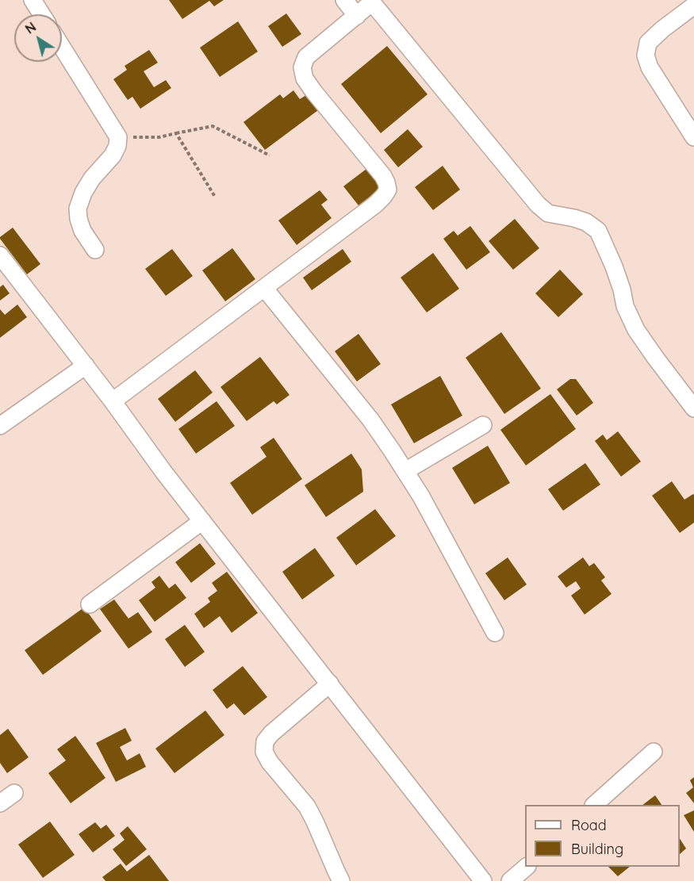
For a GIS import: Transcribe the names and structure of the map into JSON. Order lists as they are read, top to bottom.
{
  "legend": ["Road", "Building"],
  "north": "top left"
}
